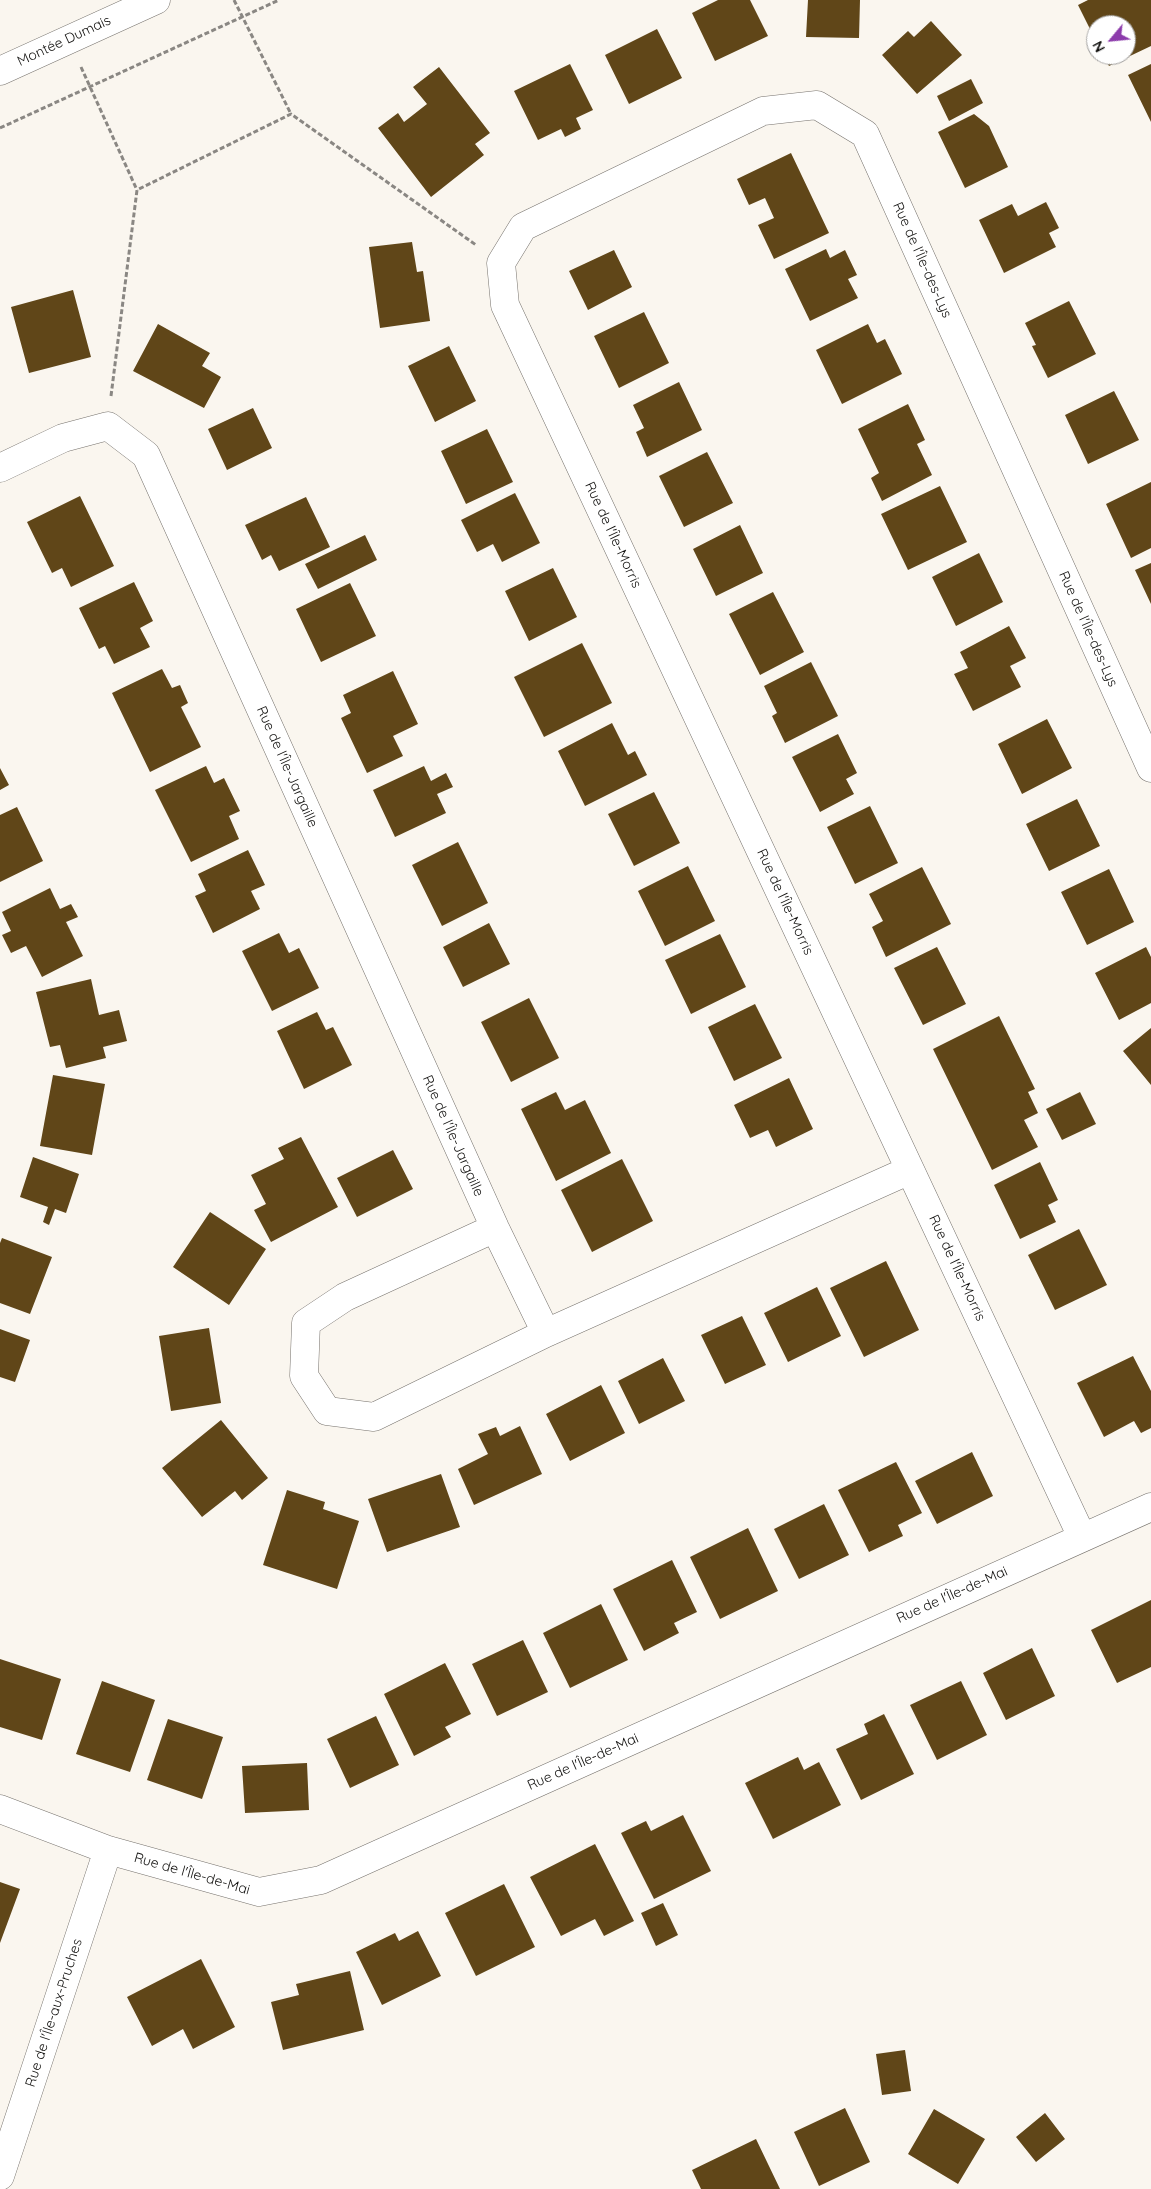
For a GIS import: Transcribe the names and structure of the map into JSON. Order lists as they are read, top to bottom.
{
  "streets": {
    "street": [
      "Montée Dumais",
      "Rue de l'Île-des-Lys",
      "Rue de l'Île-Morris",
      "Rue de l'Île-Jargaille",
      "Rue de l'Île-de-Mai",
      "Rue de l'Île-aux-Pruches"
    ]
  },
  "crossings": [
    ["Rue de l'Île-des-Lys", "Rue de l'Île-Morris"],
    ["Rue de l'Île-Morris", "Rue de l'Île-de-Mai"],
    ["Rue de l'Île-de-Mai", "Rue de l'Île-aux-Pruches"]
  ],
  "north": "bottom left"
}
